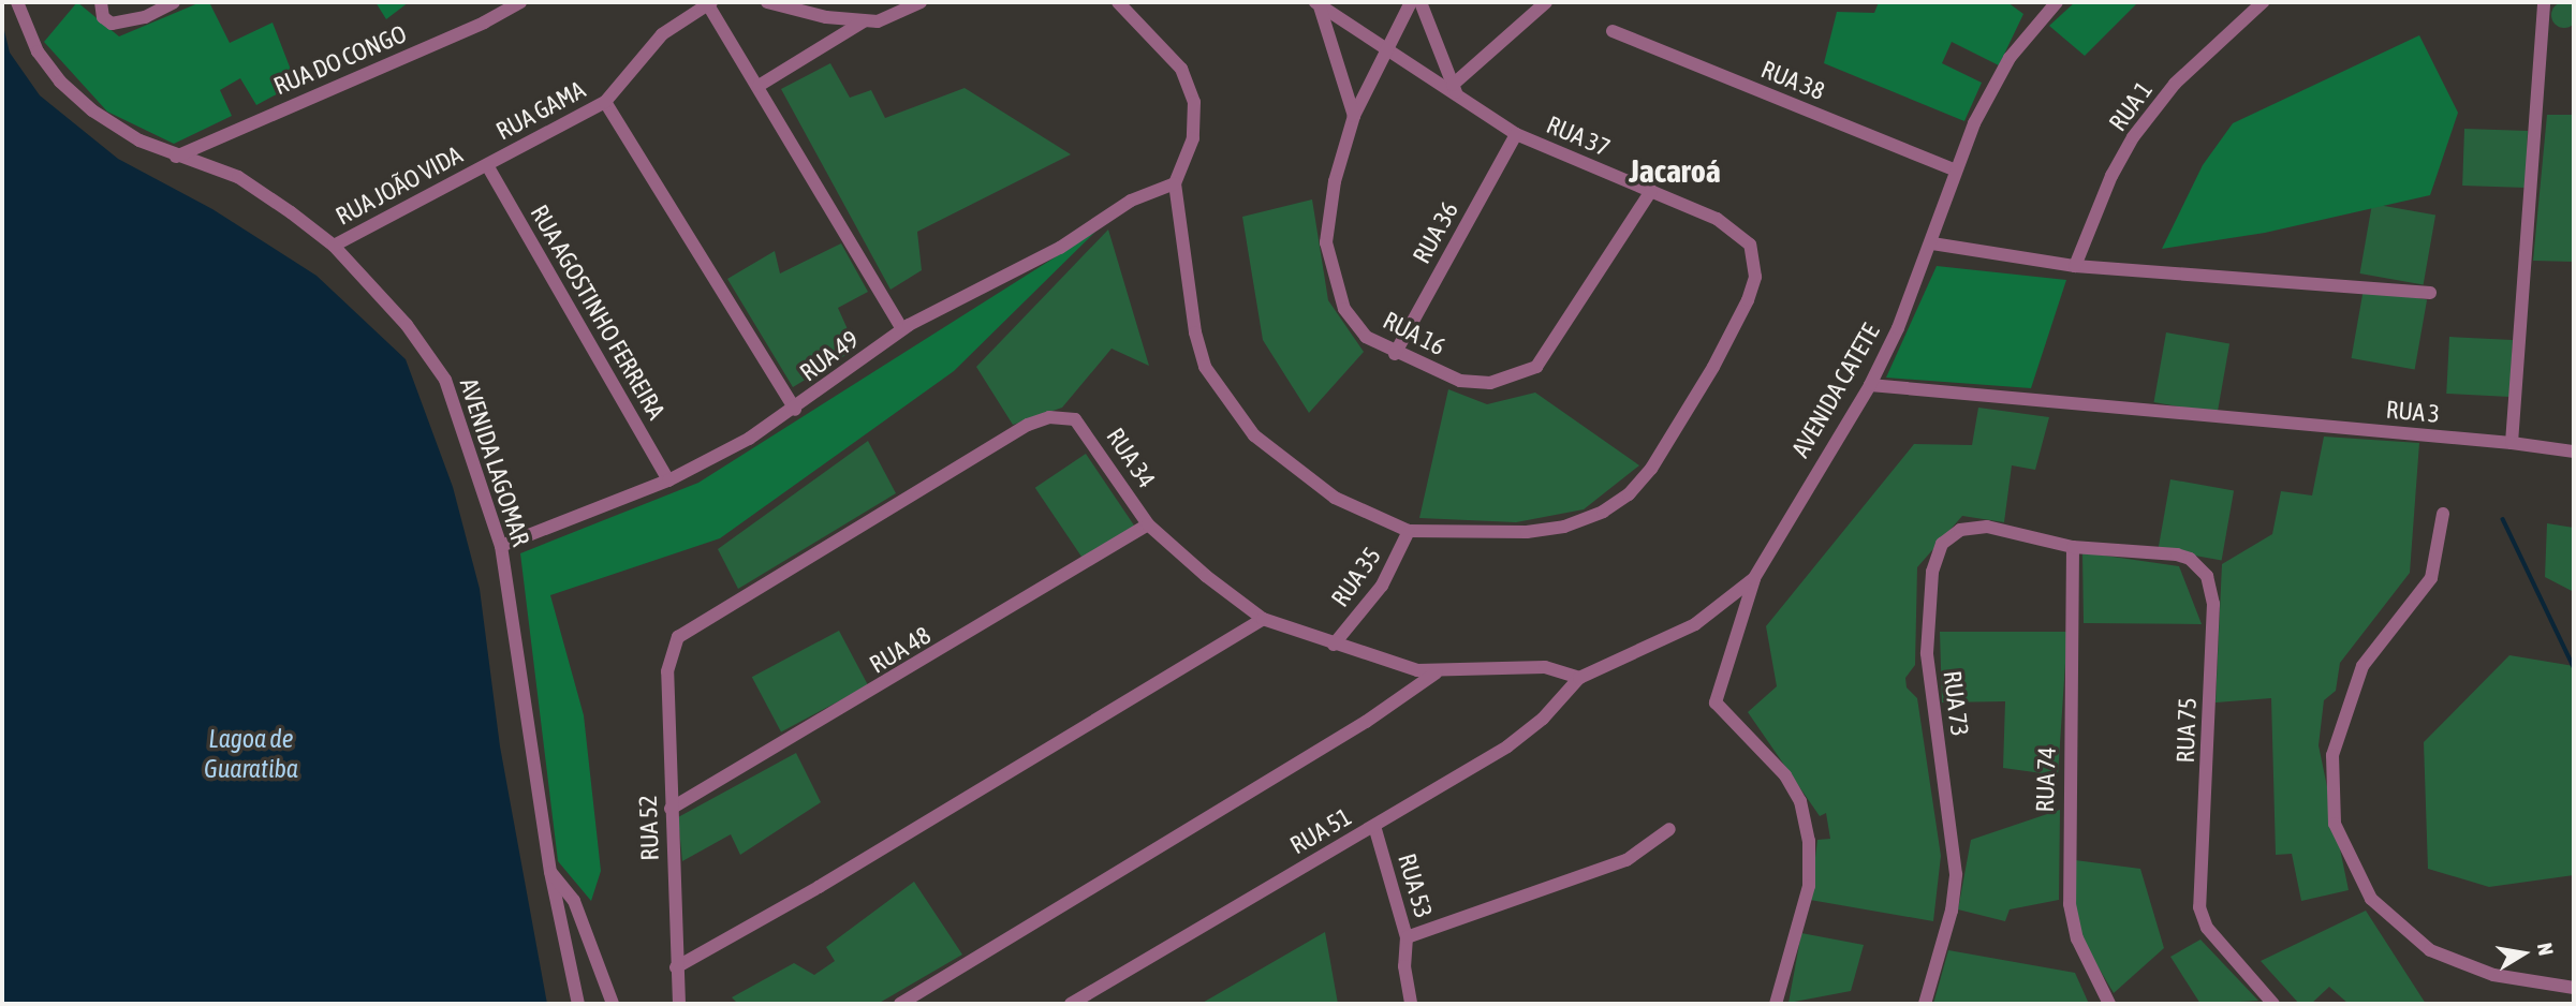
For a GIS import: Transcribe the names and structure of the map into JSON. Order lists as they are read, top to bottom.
{
  "streets": {
    "street": [
      "RUA DO CONGO",
      "RUA 38",
      "RUA 1",
      "RUA GAMA",
      "RUA 37",
      "RUA JOÃO VIDA",
      "RUA 36",
      "RUA AGOSTINHO FERREIRA",
      "RUA 16",
      "RUA 49",
      "AVENIDA CATETE",
      "RUA 3",
      "RUA 34",
      "AVENIDA LAGOMAR",
      "RUA 35",
      "RUA 48",
      "RUA 73",
      "RUA 75",
      "RUA 74",
      "RUA 52",
      "RUA 51",
      "RUA 53"
    ]
  },
  "crossings": [
    ["RUA DO CONGO", "AVENIDA LAGOMAR"],
    ["RUA 38", "AVENIDA CATETE"],
    ["RUA GAMA", "RUA JOÃO VIDA"],
    ["RUA GAMA", "RUA AGOSTINHO FERREIRA"],
    ["RUA 37", "RUA 36"],
    ["RUA 37", "RUA 16"],
    ["RUA 37", "RUA 35"],
    ["RUA JOÃO VIDA", "RUA AGOSTINHO FERREIRA"],
    ["RUA JOÃO VIDA", "AVENIDA LAGOMAR"],
    ["RUA 36", "RUA 16"],
    ["RUA AGOSTINHO FERREIRA", "RUA 49"],
    ["RUA 49", "AVENIDA LAGOMAR"],
    ["AVENIDA CATETE", "RUA 3"],
    ["AVENIDA CATETE", "RUA 34"],
    ["AVENIDA CATETE", "RUA 51"],
    ["RUA 34", "RUA 35"],
    ["RUA 34", "RUA 48"],
    ["RUA 34", "RUA 52"],
    ["RUA 34", "RUA 51"],
    ["RUA 48", "RUA 52"],
    ["RUA 73", "RUA 75"],
    ["RUA 73", "RUA 74"],
    ["RUA 75", "RUA 74"],
    ["RUA 51", "RUA 53"]
  ],
  "districts": ["Jacaroá"],
  "water": ["Lagoa de Guaratiba"],
  "north": "right"
}
